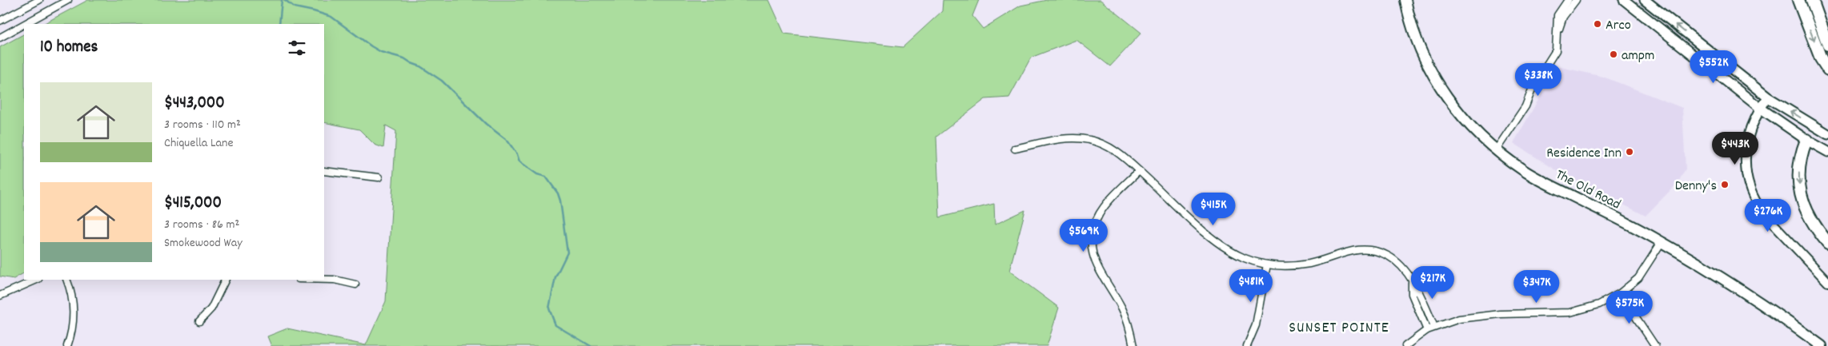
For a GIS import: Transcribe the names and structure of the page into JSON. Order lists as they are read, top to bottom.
{
  "streets": {
    "main road": ["The Old Road"]
  },
  "districts": ["SUNSET POINTE"],
  "places": [
    "Arco",
    "ampm",
    "Residence Inn",
    "Denny's"
  ],
  "page": {
    "heading": "10 homes",
    "price": [
      "$552K",
      "$338K",
      "$443K",
      "$415K",
      "$276K",
      "$569K",
      "$217K",
      "$481K",
      "$347K",
      "$575K"
    ],
    "list": [
      {
        "name": "$443,000",
        "note": "3 rooms · 110 m² · Chiquella Lane"
      },
      {
        "name": "$415,000",
        "note": "3 rooms · 86 m² · Smokewood Way"
      }
    ]
  }
}
